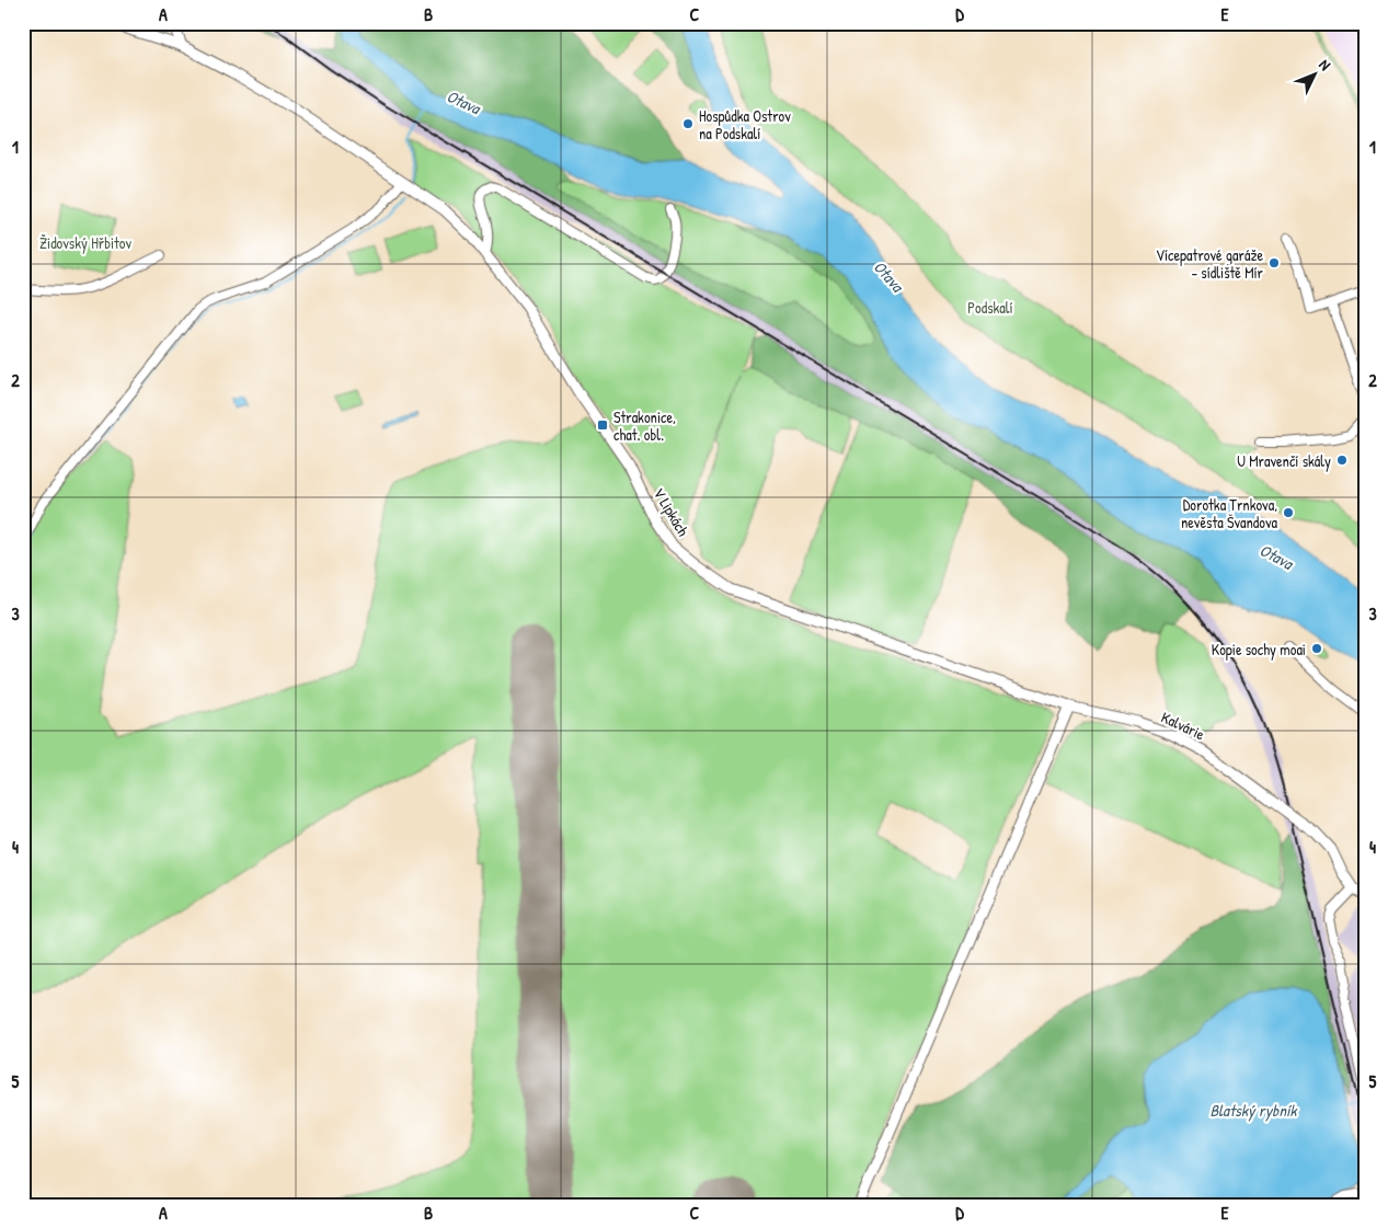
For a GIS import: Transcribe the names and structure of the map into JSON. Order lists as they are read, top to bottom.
{
  "streets": {
    "street": ["V Lipkách", "Kalvárie"]
  },
  "crossings": [
    ["V Lipkách", "Kalvárie"]
  ],
  "water": ["Otava", "Blatský rybník"],
  "parks": ["Židovský Hřbitov", "Podskalí"],
  "places": {
    "other": [
      "Hospůdka Ostrov na Podskalí",
      "Vícepatrové garáže - sídliště Mír",
      "U Mravenčí skály",
      "Dorotka Trnkova, nevěsta Švandova",
      "Kopie sochy moai"
    ],
    "transit": ["Strakonice, chat. obl."]
  },
  "north": "top right",
  "grid": {
    "columns": [
      "A",
      "B",
      "C",
      "D",
      "E"
    ],
    "rows": [
      "1",
      "2",
      "3",
      "4",
      "5"
    ]
  }
}
